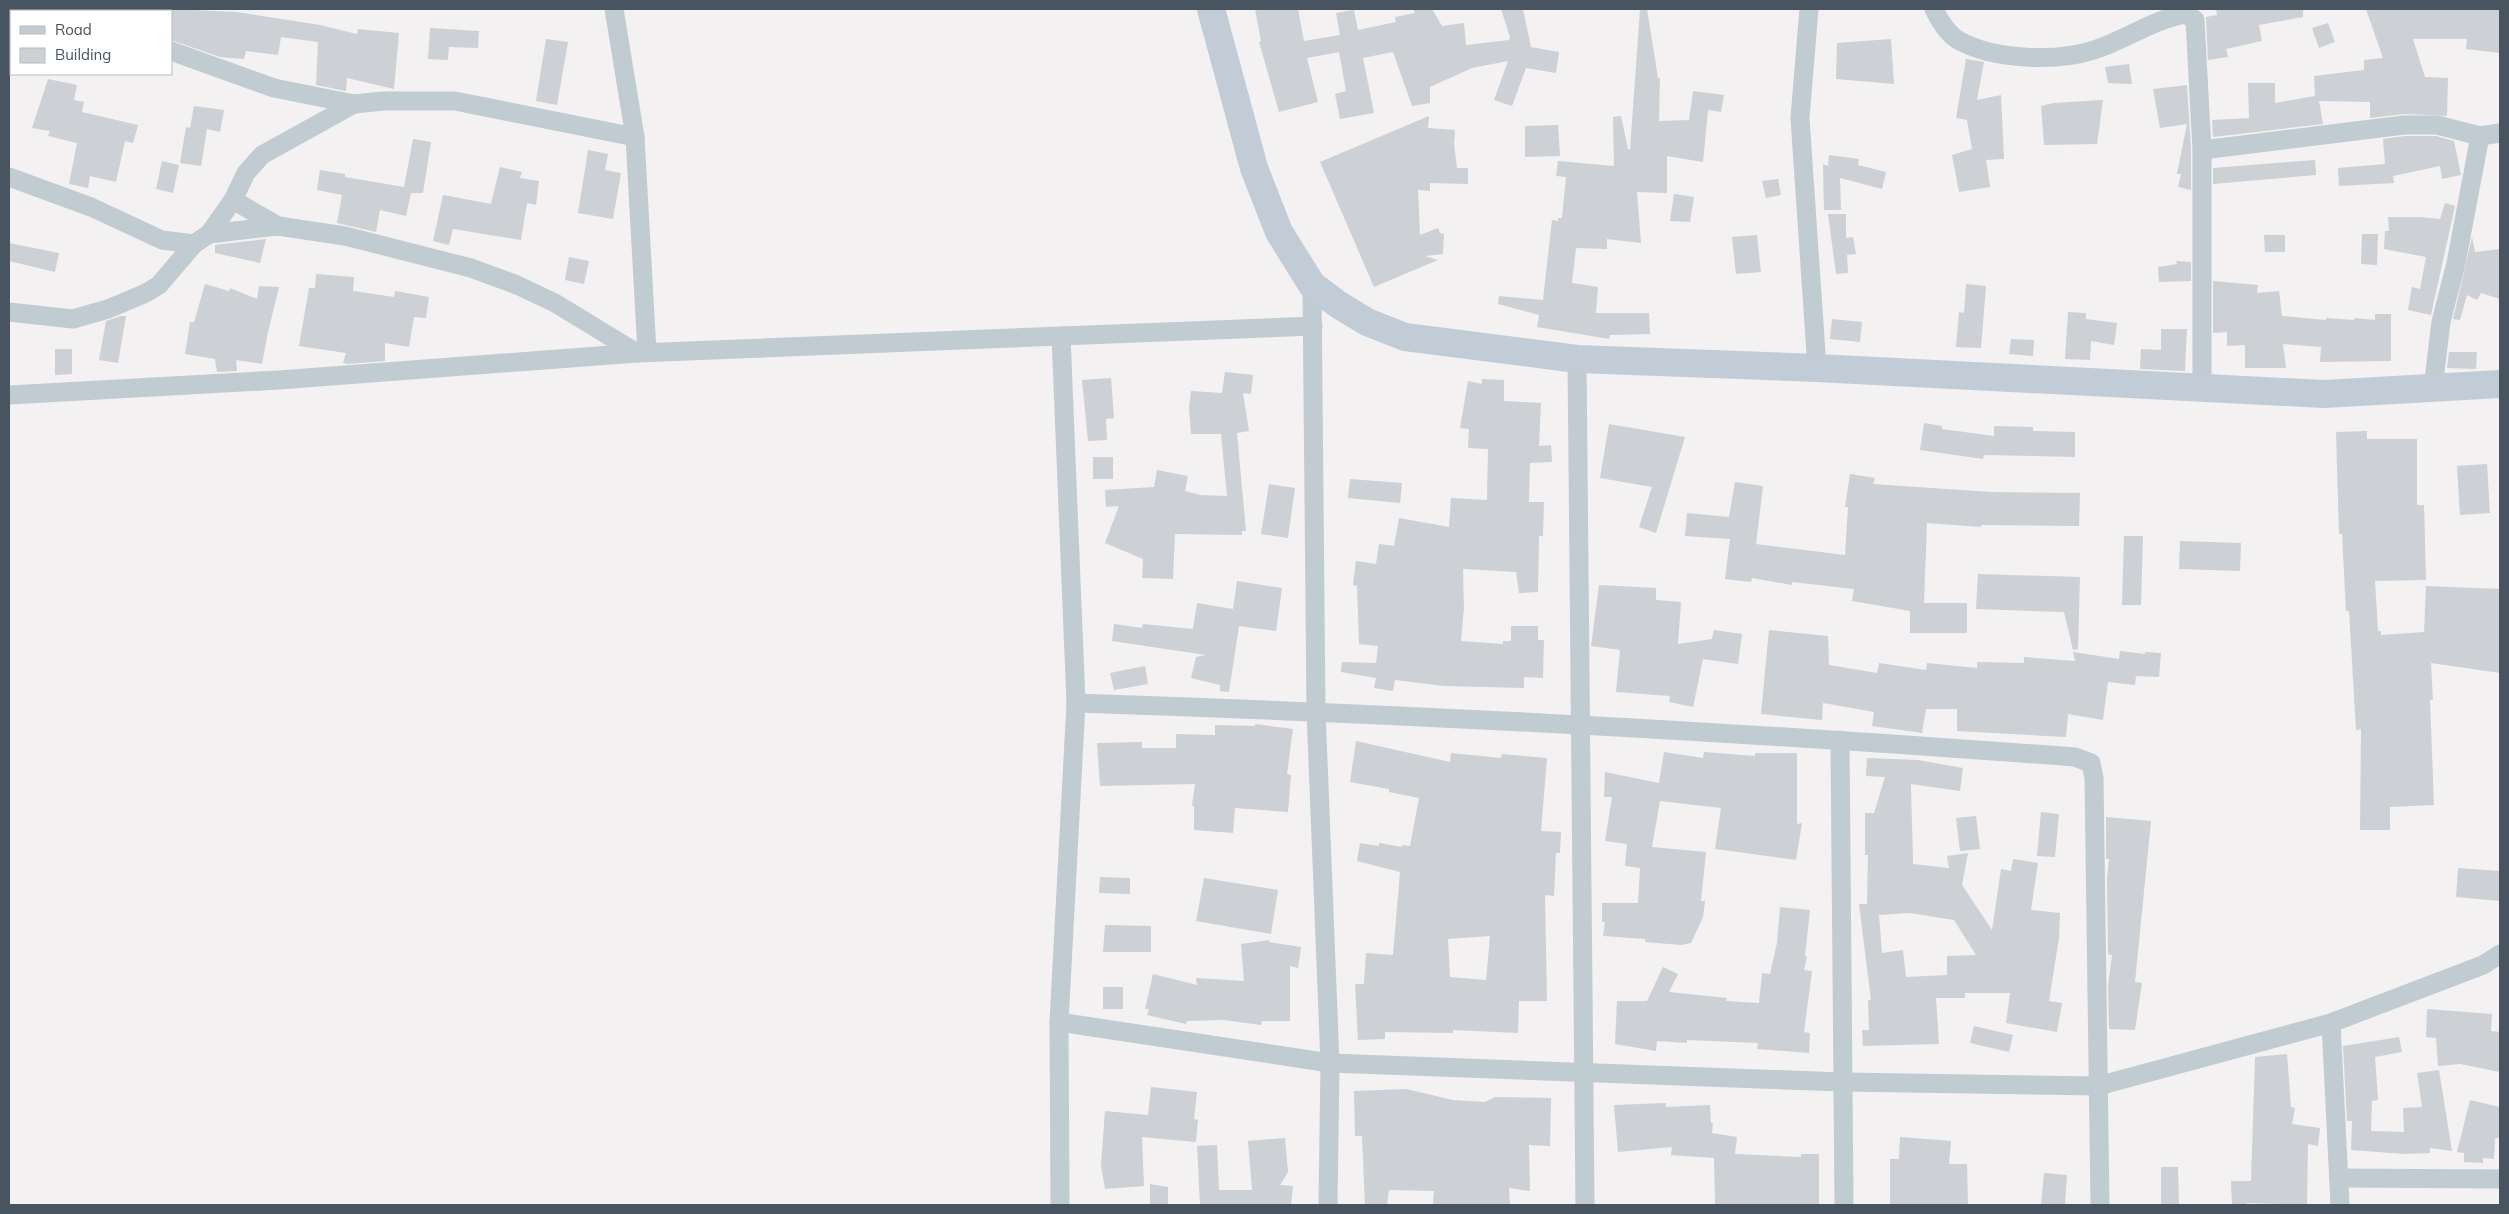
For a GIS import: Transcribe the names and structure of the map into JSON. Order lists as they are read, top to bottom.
{
  "legend": ["Road", "Building"]
}
